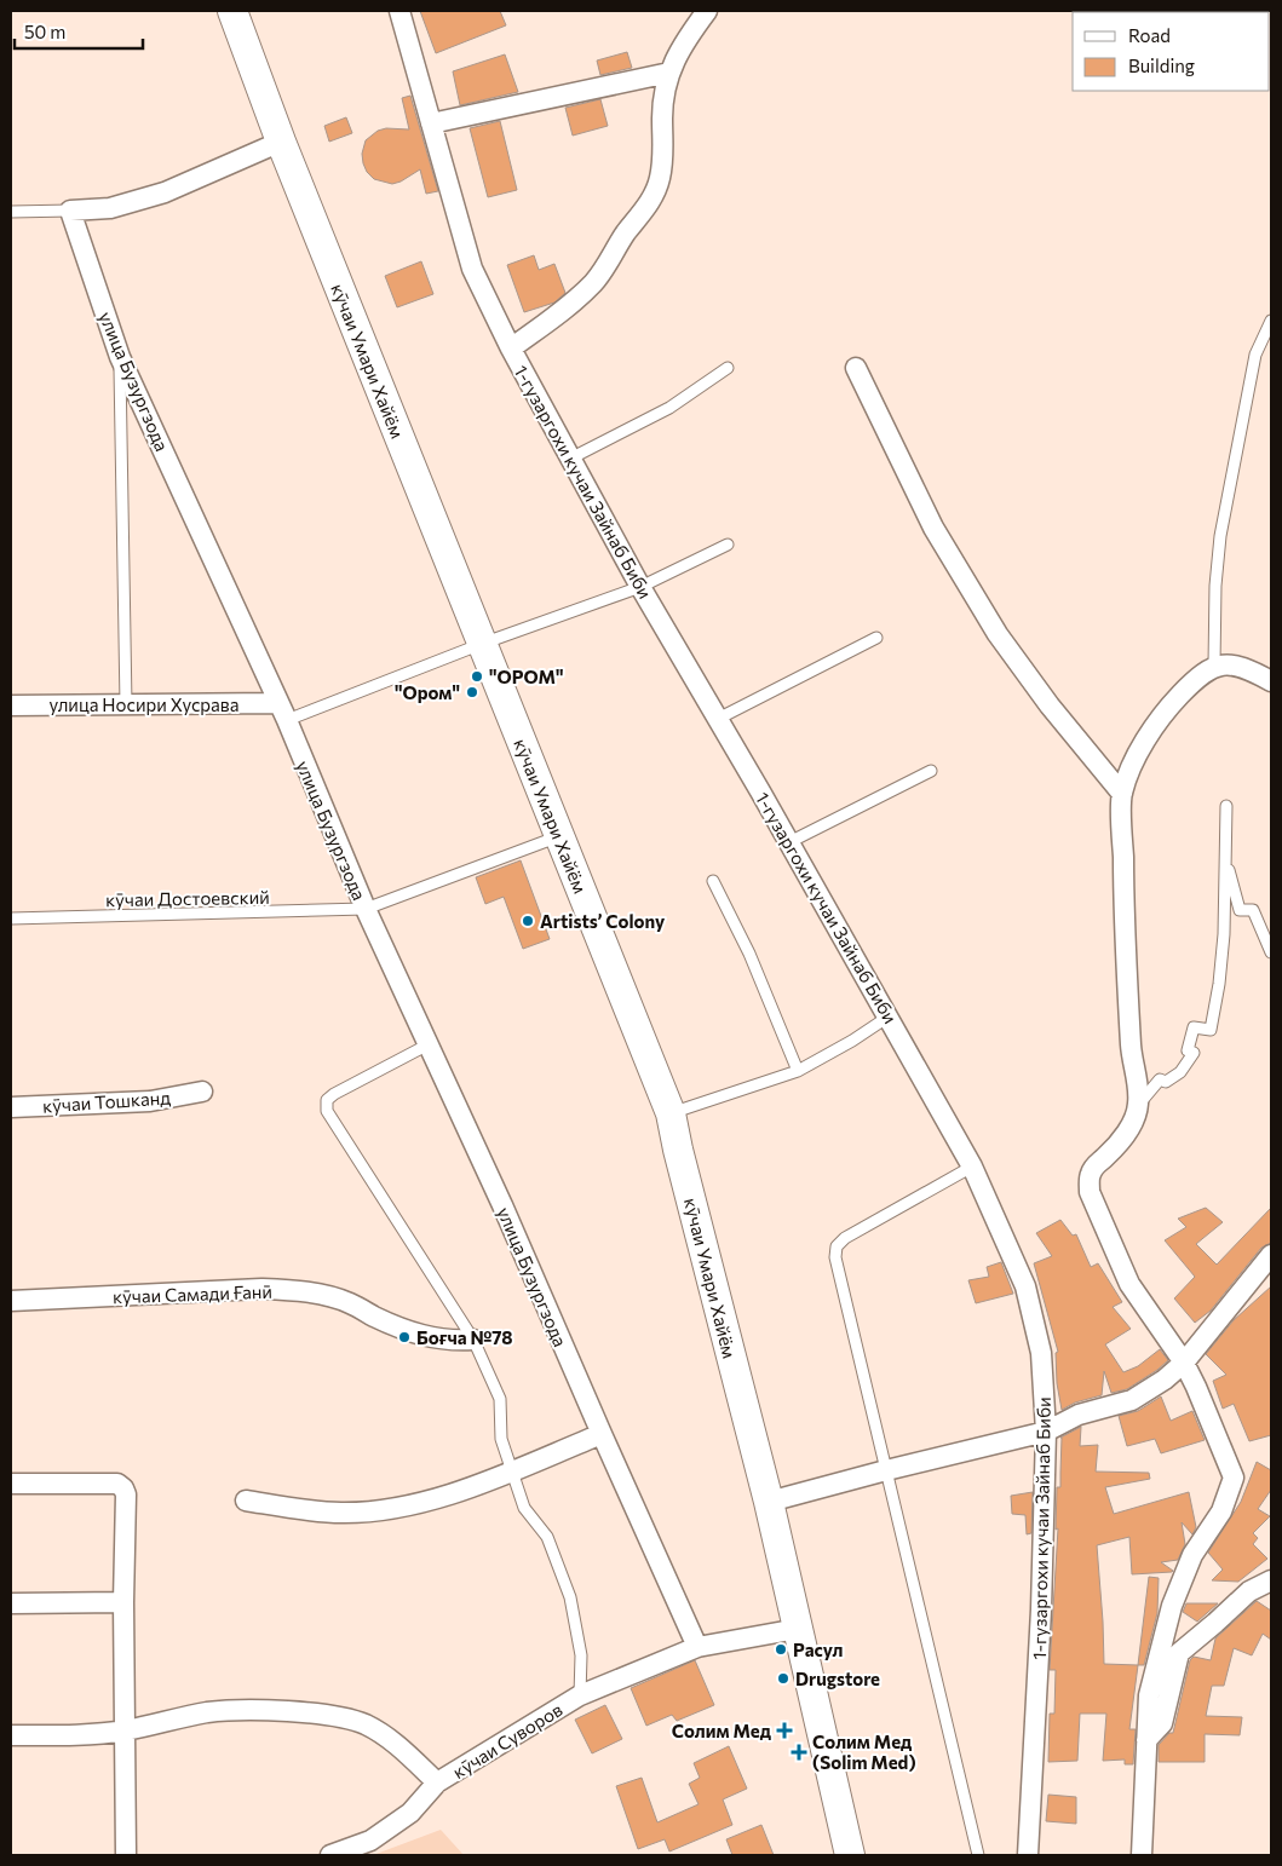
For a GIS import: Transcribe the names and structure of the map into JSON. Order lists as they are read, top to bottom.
{
  "streets": {
    "main road": ["кӯчаи Умари Хайём"],
    "street": [
      "улица Бузургзода",
      "1-гузаргохи кучаи Зайнаб Биби",
      "улица Носири Хусрава",
      "кӯчаи Тошканд",
      "кӯчаи Самади Ғанӣ",
      "кӯчаи Суворов"
    ],
    "lane": ["кӯчаи Достоевский"]
  },
  "crossings": [
    ["кӯчаи Умари Хайём", "кӯчаи Достоевский"],
    ["кӯчаи Умари Хайём", "кӯчаи Суворов"],
    ["улица Бузургзода", "улица Носири Хусрава"],
    ["улица Бузургзода", "кӯчаи Достоевский"],
    ["улица Бузургзода", "кӯчаи Суворов"]
  ],
  "places": {
    "other": [
      "\"OPOM\"",
      "\"Oром\"",
      "Artists’ Colony",
      "Боғча №78",
      "Расул",
      "Drugstore"
    ],
    "health": ["Солим Мед", "Солим Мед (Solim Med)"]
  },
  "legend": ["Road", "Building"],
  "scale_bar": "50 m"
}
